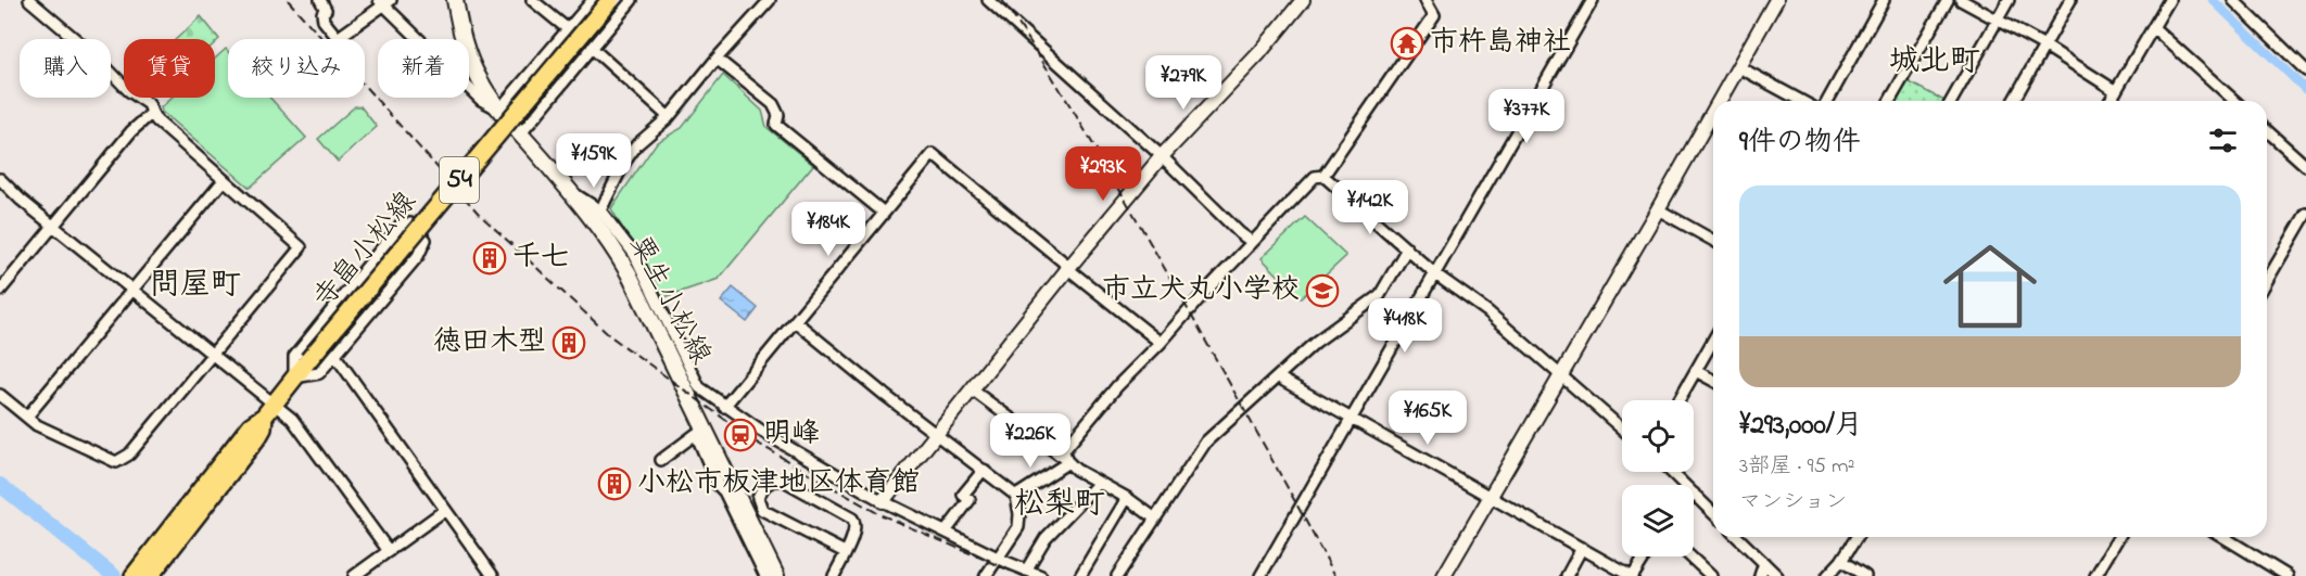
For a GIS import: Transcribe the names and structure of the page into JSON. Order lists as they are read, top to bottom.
{
  "streets": {
    "main road": ["54", "寺畠小松線", "粟生小松線"]
  },
  "districts": ["城北町", "問屋町", "松梨町"],
  "places": {
    "temple": ["市杵島神社"],
    "building": ["千七", "徳田木型", "小松市板津地区体育館"],
    "school or university": ["市立犬丸小学校"],
    "station": ["明峰"]
  },
  "page": {
    "chip": [
      "購入",
      "賃貸",
      "絞り込み",
      "新着"
    ],
    "price": [
      "¥279K",
      "¥377K",
      "¥159K",
      "¥293K",
      "¥142K",
      "¥184K",
      "¥418K",
      "¥165K",
      "¥226K"
    ],
    "heading": "9件の物件",
    "list": [
      {
        "name": "¥293,000/月",
        "note": "3部屋 · 95 m² · マンション"
      }
    ]
  }
}
